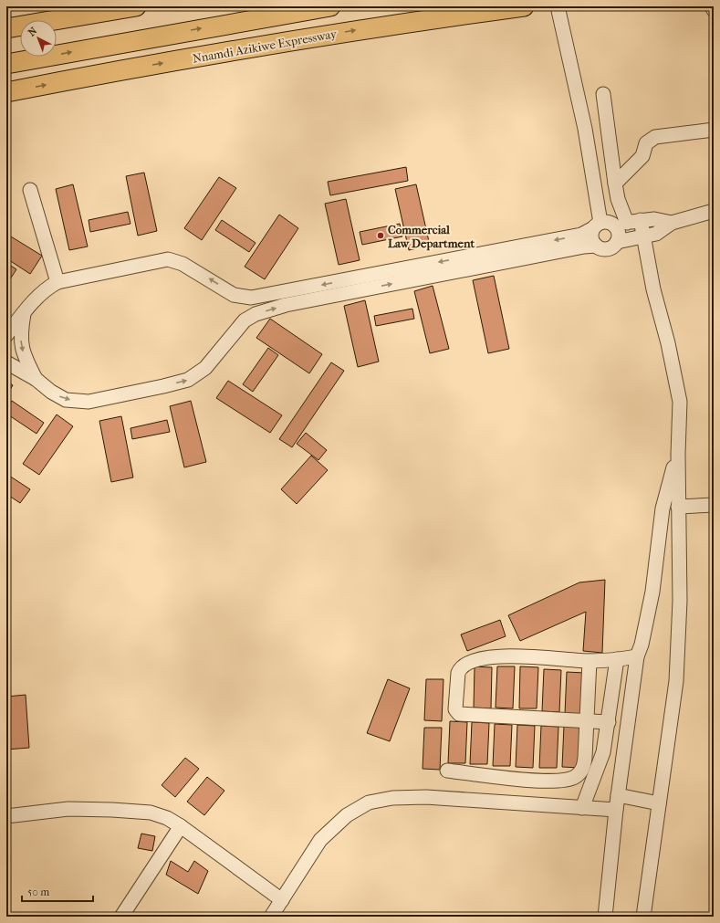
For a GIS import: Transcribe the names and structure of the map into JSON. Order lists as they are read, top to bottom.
{
  "streets": {
    "highway": ["Nnamdi Azikiwe Expressway"]
  },
  "places": ["Commercial Law Department"],
  "scale_bar": "50 m",
  "north": "top left"
}
